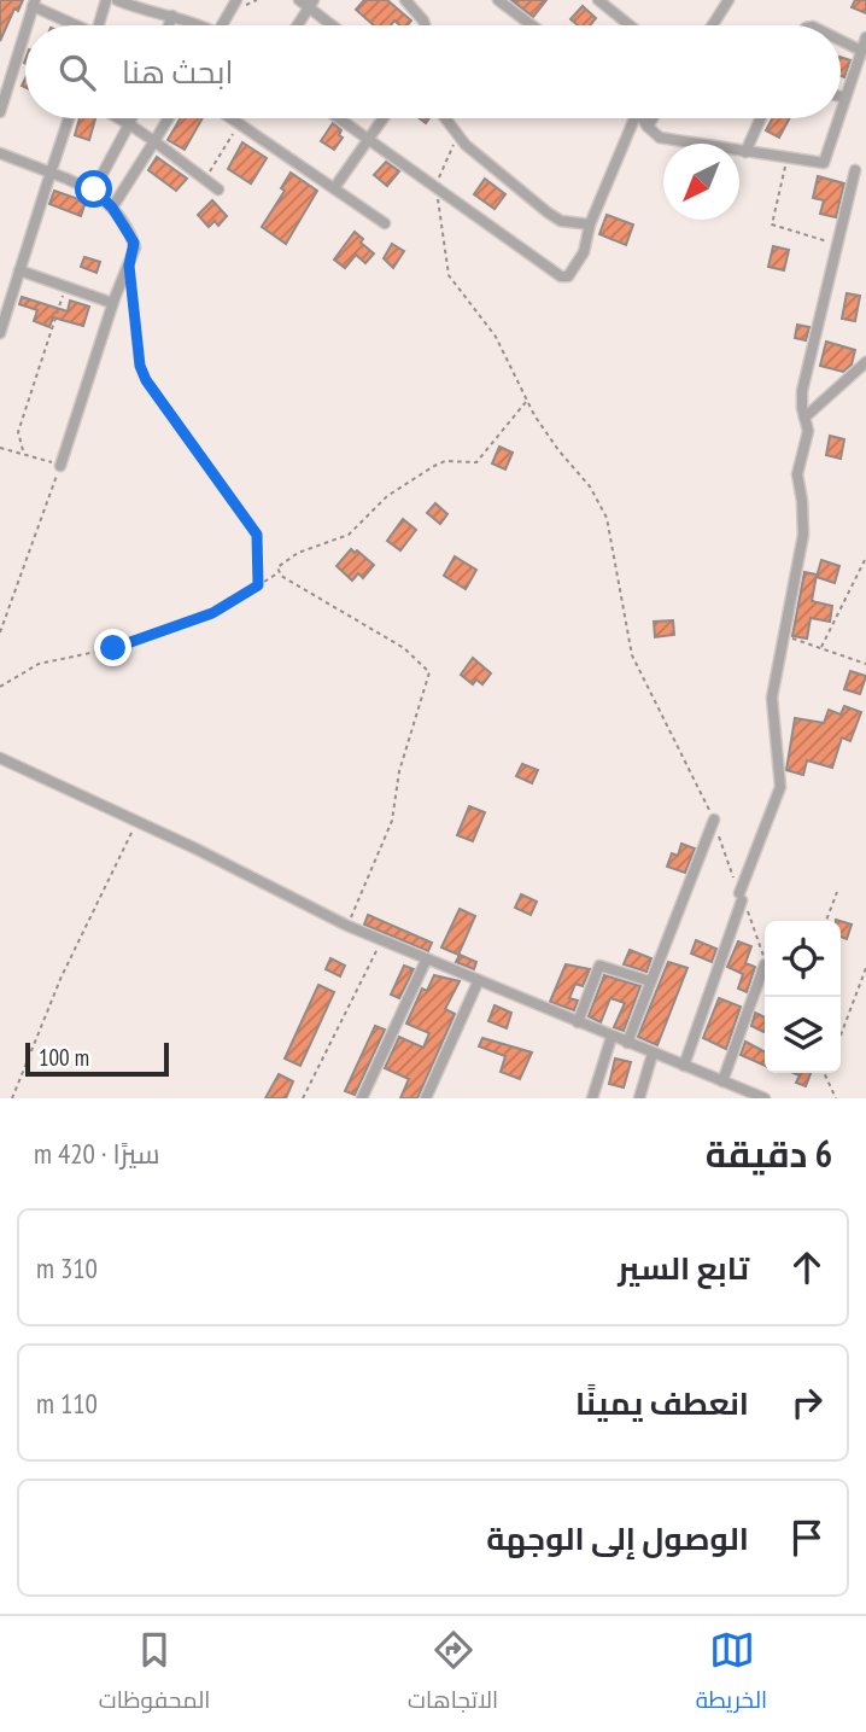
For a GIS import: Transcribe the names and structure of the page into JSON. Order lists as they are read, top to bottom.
{
  "scale_bar": "100 m",
  "north": "bottom left",
  "page": {
    "search": "ابحث هنا",
    "scale": "100 m",
    "heading": ["6 دقيقة", "سيرًا · 420 m"],
    "list": [
      ["تابع السير", "310 m"],
      ["انعطف يمينًا", "110 m"],
      "الوصول إلى الوجهة"
    ],
    "nav": ["الخريطة", "الاتجاهات", "المحفوظات"]
  }
}
